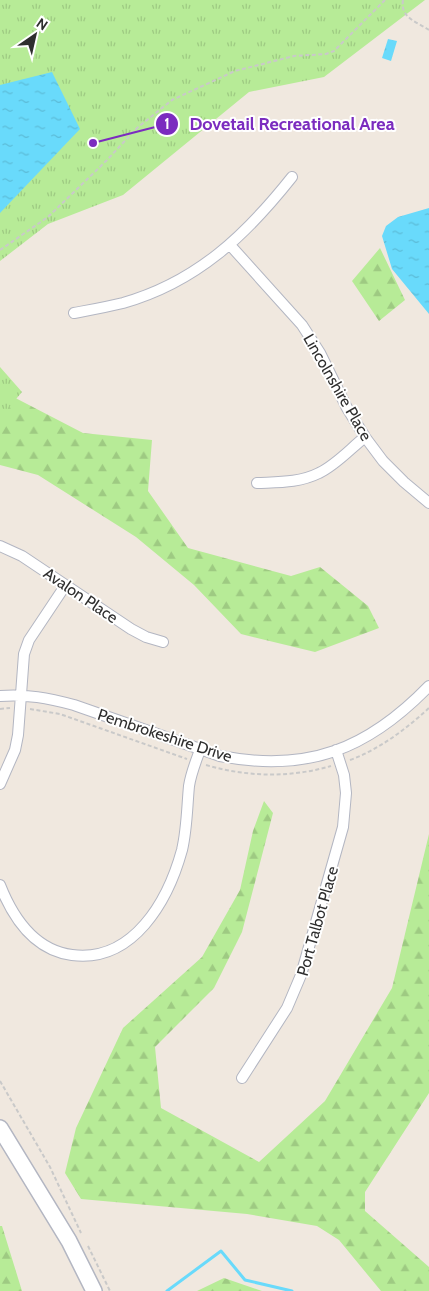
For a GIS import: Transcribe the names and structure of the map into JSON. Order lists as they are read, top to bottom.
{
  "streets": {
    "street": [
      "Lincolnshire Place",
      "Avalon Place",
      "Pembrokeshire Drive",
      "Port Talbot Place"
    ]
  },
  "crossings": [
    ["Pembrokeshire Drive", "Port Talbot Place"]
  ],
  "places": ["Dovetail Recreational Area"],
  "north": "top right"
}
